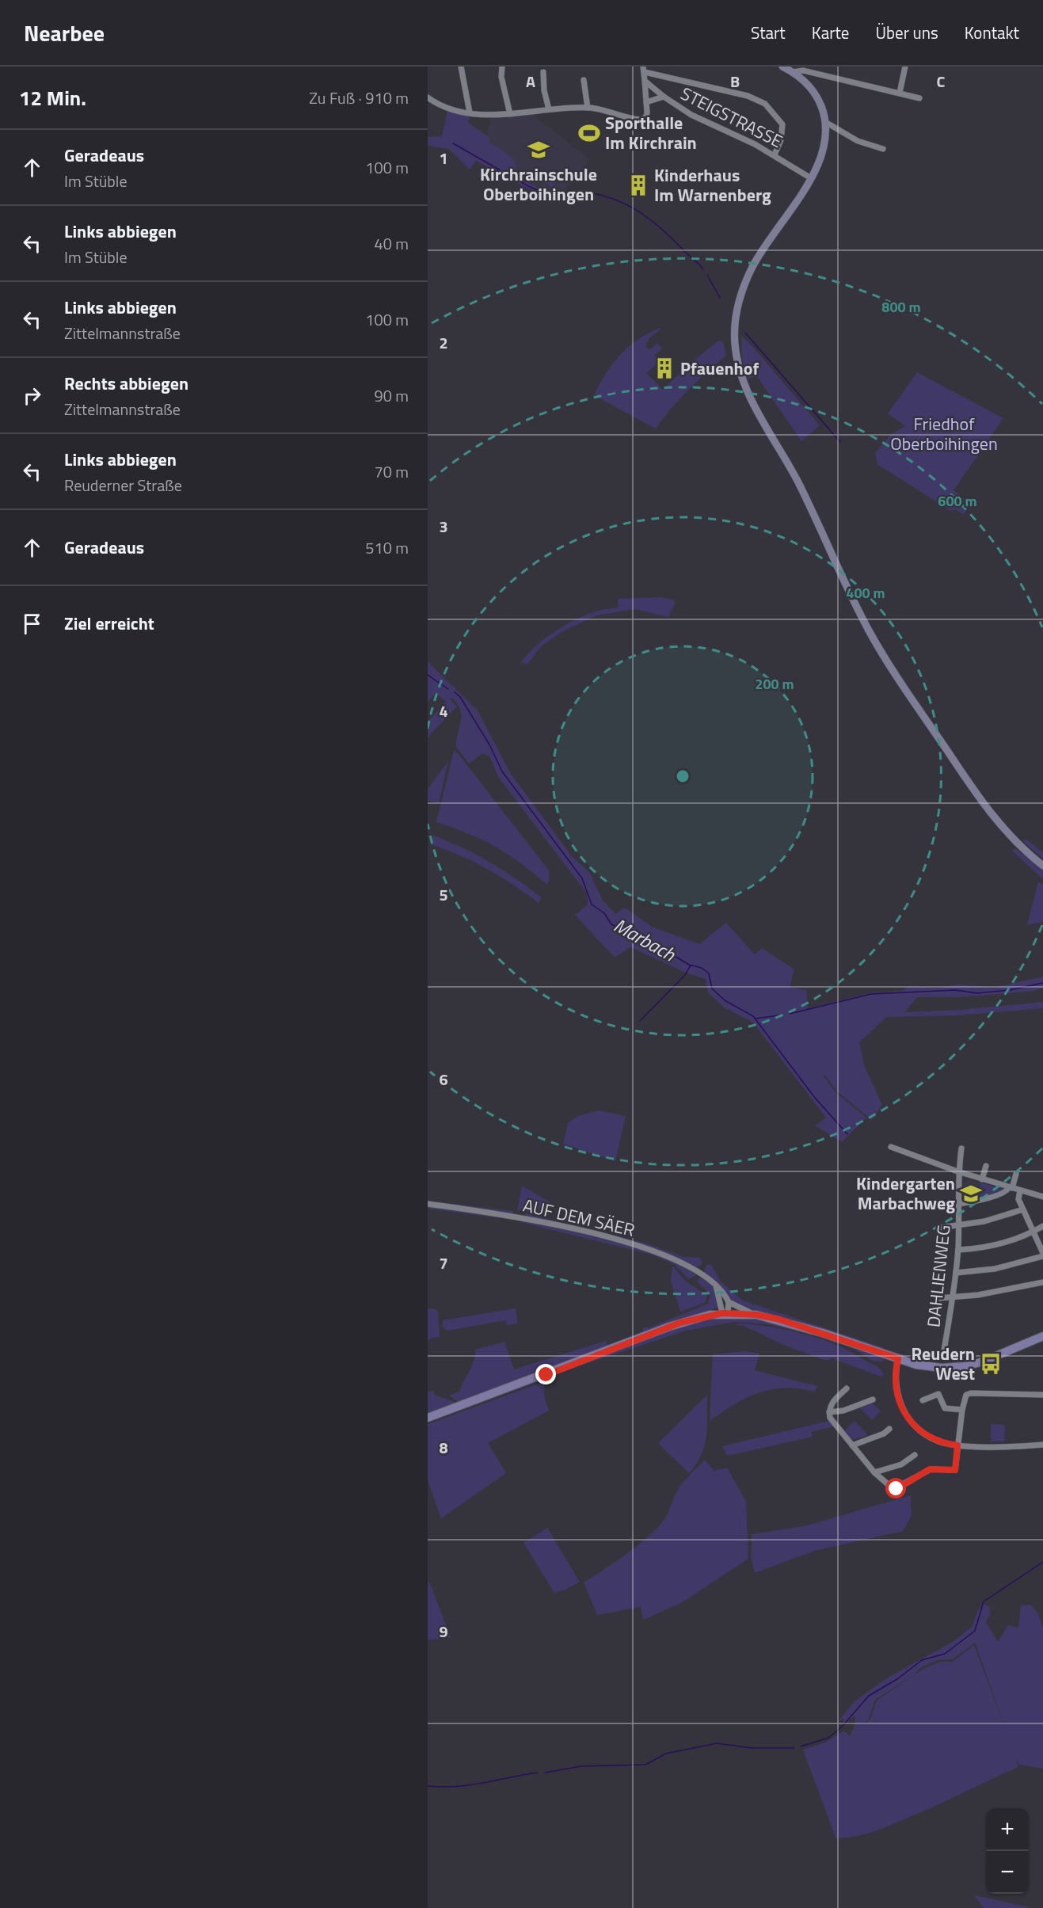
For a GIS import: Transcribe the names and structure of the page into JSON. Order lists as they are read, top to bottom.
{
  "streets": {
    "street": ["STEIGSTRASSE", "AUF DEM SÄER", "DAHLIENWEG"]
  },
  "water": ["Marbach"],
  "parks": ["Friedhof Oberboihingen"],
  "places": {
    "sports": ["Sporthalle Im Kirchrain"],
    "school or university": ["Kirchrainschule Oberboihingen", "Kindergarten Marbachweg"],
    "building": ["Kinderhaus Im Warnenberg", "Pfauenhof"],
    "bus stop": ["Reudern West"]
  },
  "page": {
    "header": "Nearbee",
    "nav": [
      "Start",
      "Karte",
      "Über uns",
      "Kontakt"
    ],
    "heading": ["12 Min.", "Zu Fuß · 910 m"],
    "list": [
      ["Geradeaus", "Im Stüble", "100 m"],
      ["Links abbiegen", "Im Stüble", "40 m"],
      ["Links abbiegen", "Zittelmannstraße", "100 m"],
      ["Rechts abbiegen", "Zittelmannstraße", "90 m"],
      ["Links abbiegen", "Reuderner Straße", "70 m"],
      ["Geradeaus", "510 m"],
      "Ziel erreicht"
    ],
    "map_buttons": ["+", "−"]
  },
  "grid": {
    "columns": ["A", "B", "C"],
    "rows": [
      "1",
      "2",
      "3",
      "4",
      "5",
      "6",
      "7",
      "8",
      "9"
    ]
  },
  "rings": [
    "800 m",
    "600 m",
    "400 m",
    "200 m"
  ]
}
